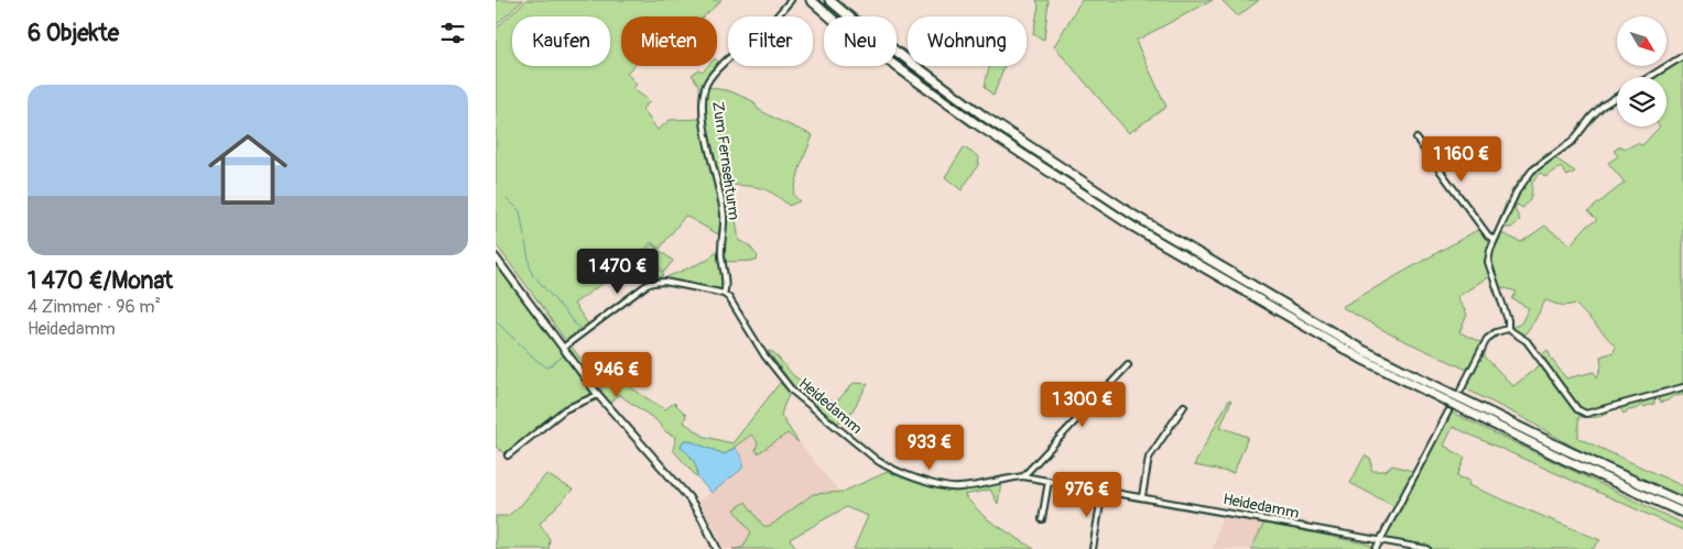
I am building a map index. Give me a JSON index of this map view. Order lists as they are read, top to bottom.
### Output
{
  "streets": {
    "street": ["Zum Fernsehturm", "Heidedamm"]
  },
  "crossings": [
    ["Zum Fernsehturm", "Heidedamm"]
  ],
  "north": "bottom right",
  "page": {
    "heading": "6 Objekte",
    "chip": [
      "Kaufen",
      "Mieten",
      "Filter",
      "Neu",
      "Wohnung"
    ],
    "list": [
      {
        "name": "1 470 €/Monat",
        "note": "4 Zimmer · 96 m² · Heidedamm"
      }
    ],
    "price": [
      "1 160 €",
      "1 470 €",
      "946 €",
      "1 300 €",
      "933 €",
      "976 €"
    ]
  }
}
